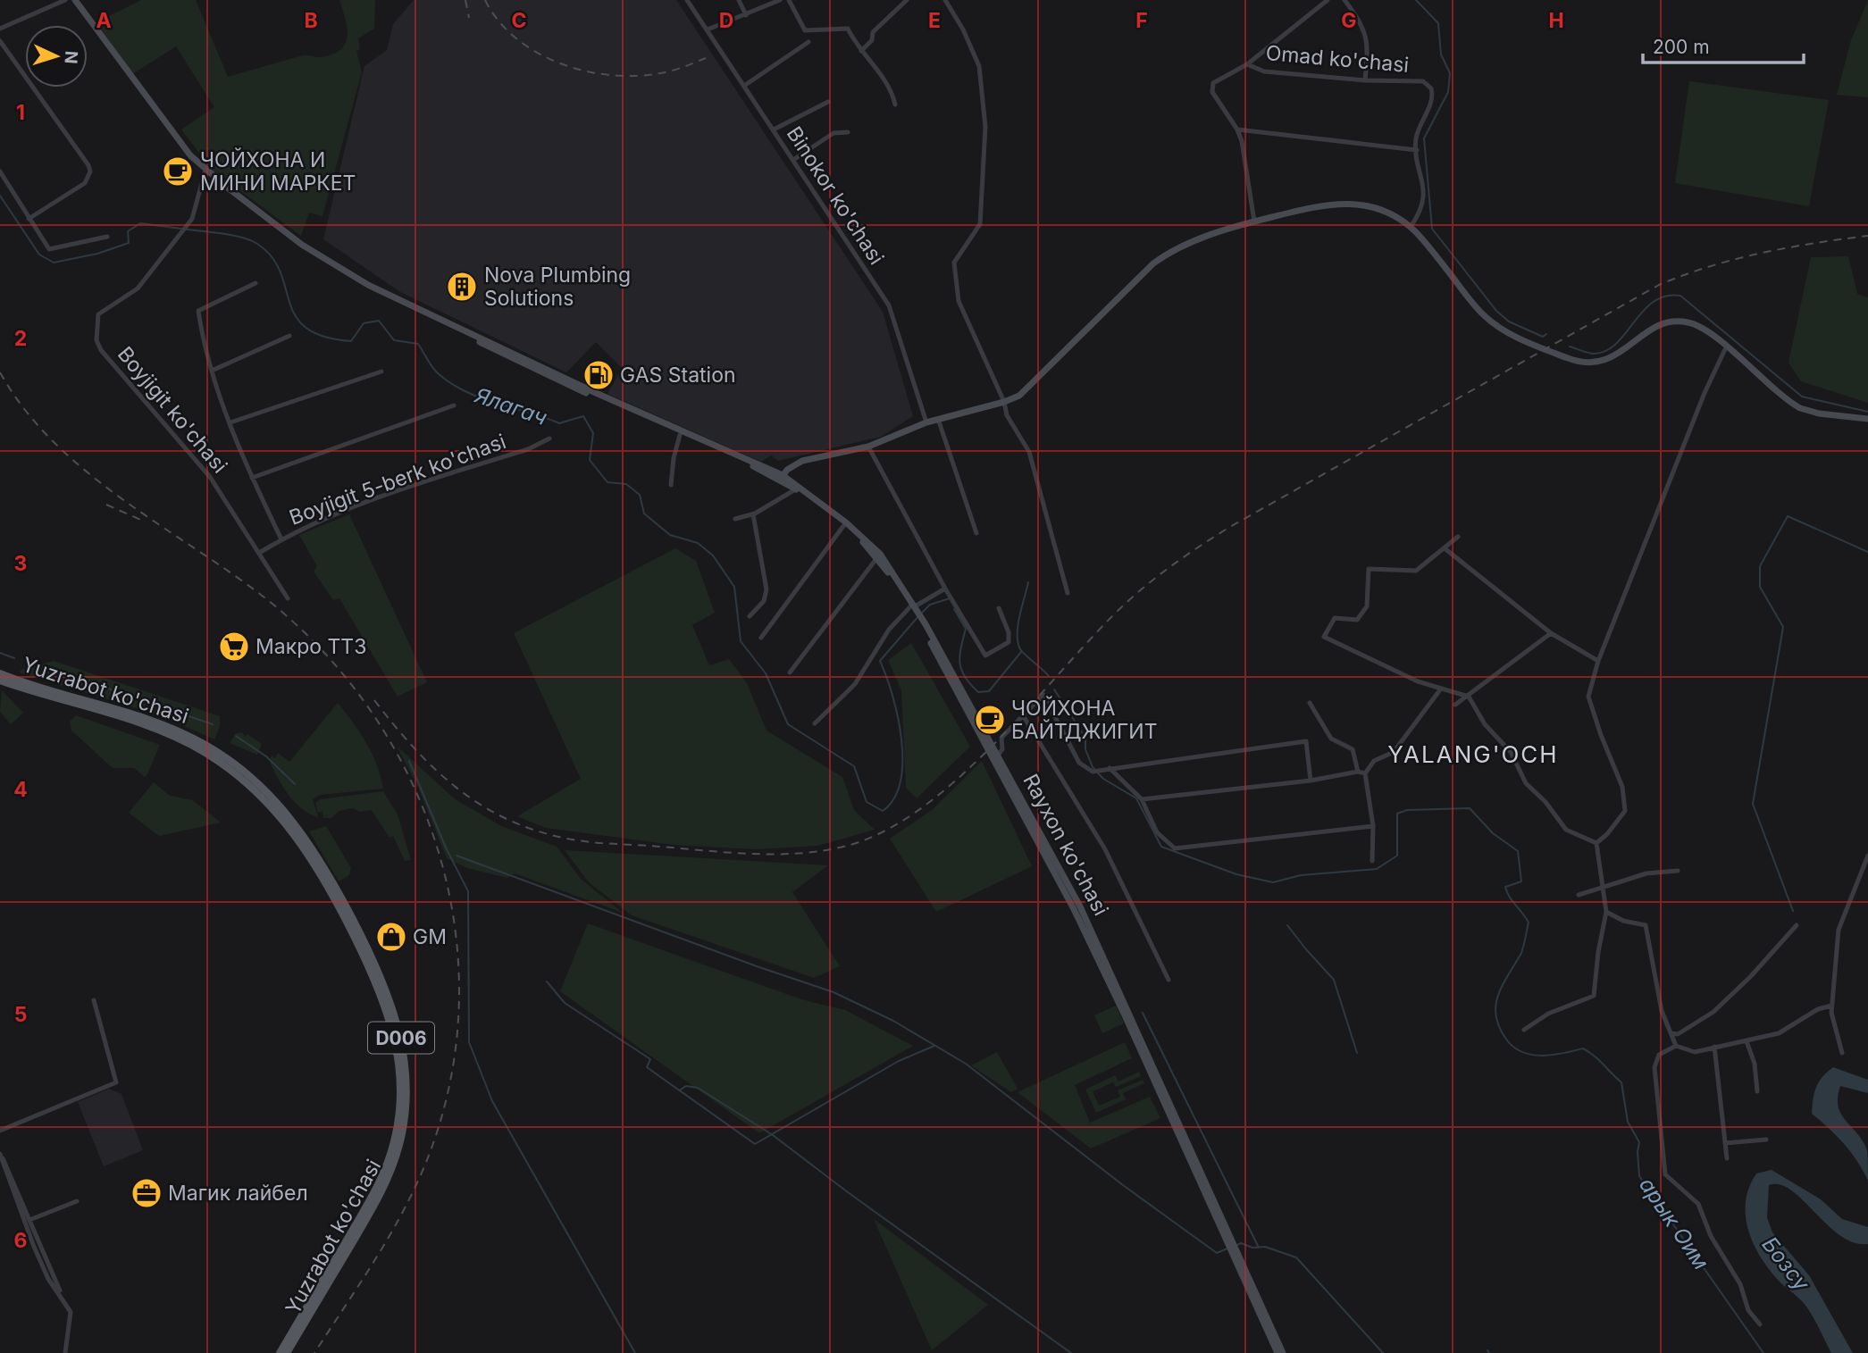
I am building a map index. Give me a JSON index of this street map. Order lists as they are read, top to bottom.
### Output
{
  "streets": {
    "main road": ["Yuzrabot ko'chasi", "Rayxon ko'chasi", "D006"],
    "street": [
      "Omad ko'chasi",
      "Binokor ko'chasi",
      "Boyjigit ko'chasi",
      "Boyjigit 5-berk ko'chasi"
    ]
  },
  "crossings": [
    ["Boyjigit ko'chasi", "Boyjigit 5-berk ko'chasi"]
  ],
  "districts": ["YALANG'OCH"],
  "water": ["Ялагач", "арык Оим", "Бозсу"],
  "places": {
    "cafe": ["ЧОЙХОНА И МИНИ МАРКЕТ", "ЧОЙХОНА БАЙТДЖИГИТ"],
    "building": ["Nova Plumbing Solutions"],
    "fuel station": ["GAS Station"],
    "supermarket": ["Макро ТТЗ"],
    "shop": ["GM"],
    "office": ["Магик лайбел"]
  },
  "scale_bar": "200 m",
  "north": "right",
  "grid": {
    "columns": [
      "A",
      "B",
      "C",
      "D",
      "E",
      "F",
      "G",
      "H"
    ],
    "rows": [
      "1",
      "2",
      "3",
      "4",
      "5",
      "6"
    ]
  }
}
